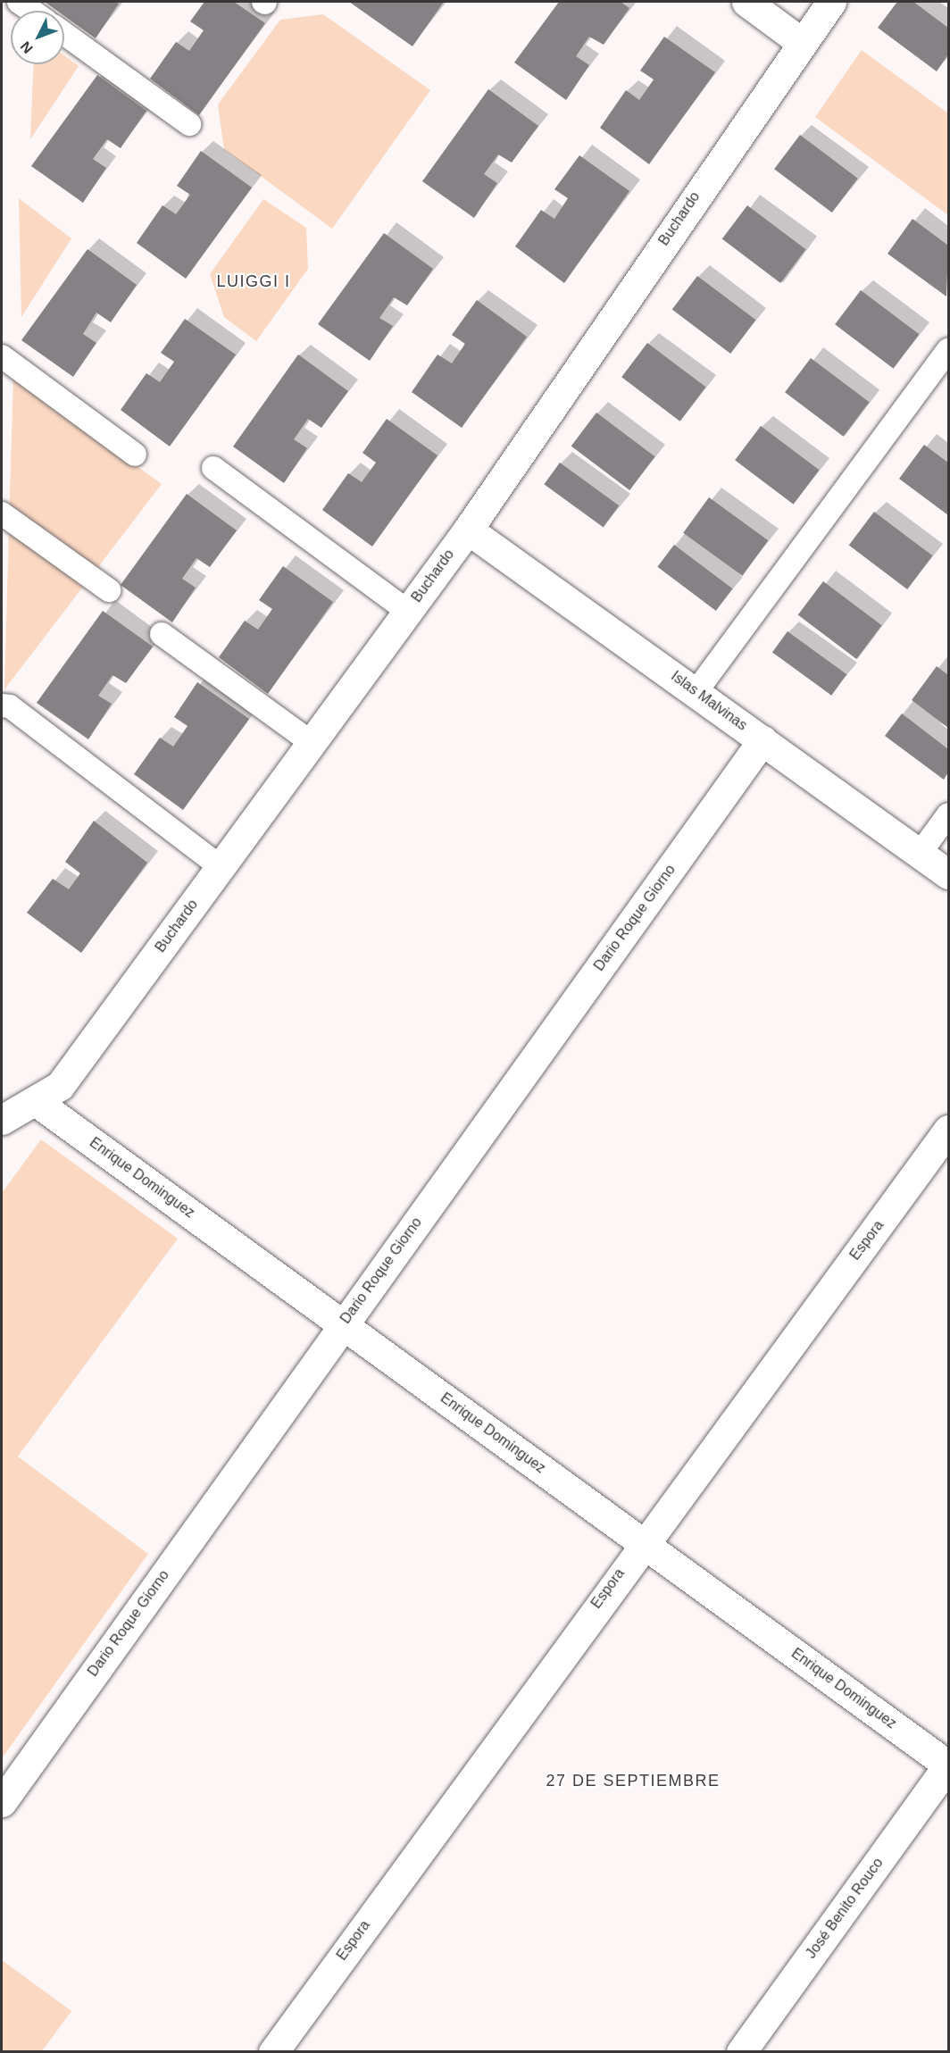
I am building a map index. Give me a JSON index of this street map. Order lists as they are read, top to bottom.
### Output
{
  "streets": {
    "street": [
      "Buchardo",
      "Islas Malvinas",
      "Dario Roque Giorno",
      "Enrique Dominguez",
      "Espora",
      "José Benito Rouco"
    ]
  },
  "crossings": [
    ["Buchardo", "Islas Malvinas"],
    ["Buchardo", "Enrique Dominguez"],
    ["Islas Malvinas", "Dario Roque Giorno"],
    ["Dario Roque Giorno", "Enrique Dominguez"],
    ["Enrique Dominguez", "Espora"],
    ["Enrique Dominguez", "José Benito Rouco"]
  ],
  "districts": ["LUIGGI I", "27 DE SEPTIEMBRE"],
  "north": "bottom left"
}
